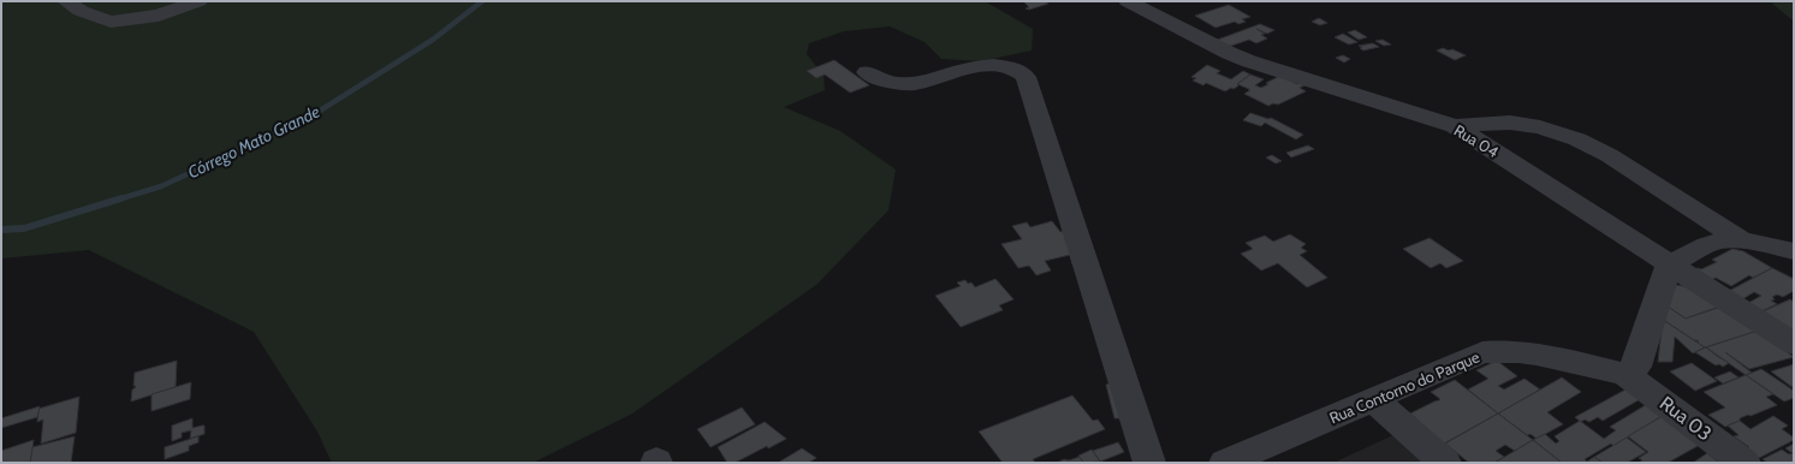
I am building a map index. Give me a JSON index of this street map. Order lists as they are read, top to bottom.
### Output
{
  "streets": {
    "street": ["Rua 04", "Rua Contorno do Parque", "Rua 03"]
  },
  "crossings": [
    ["Rua Contorno do Parque", "Rua 03"]
  ],
  "water": ["Córrego Mato Grande"]
}
